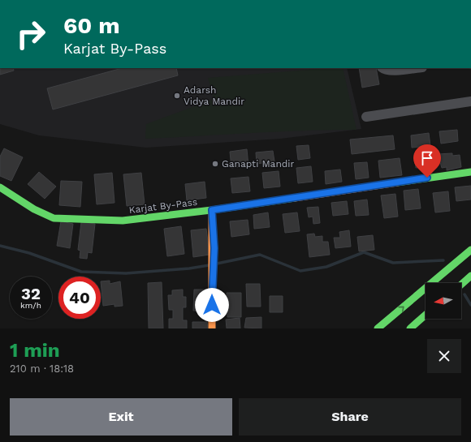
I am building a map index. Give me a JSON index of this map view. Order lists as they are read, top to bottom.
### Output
{
  "streets": {
    "main road": ["Karjat By-Pass"]
  },
  "places": ["Adarsh Vidya Mandir", "Ganapti Mandir"],
  "north": "left",
  "page": {
    "turn": ["60 m", "Karjat By-Pass"],
    "speed": "32 km/h",
    "limit": "40",
    "heading": ["1 min", "210 m · 18:18"],
    "buttons": ["Exit", "Share"]
  }
}
